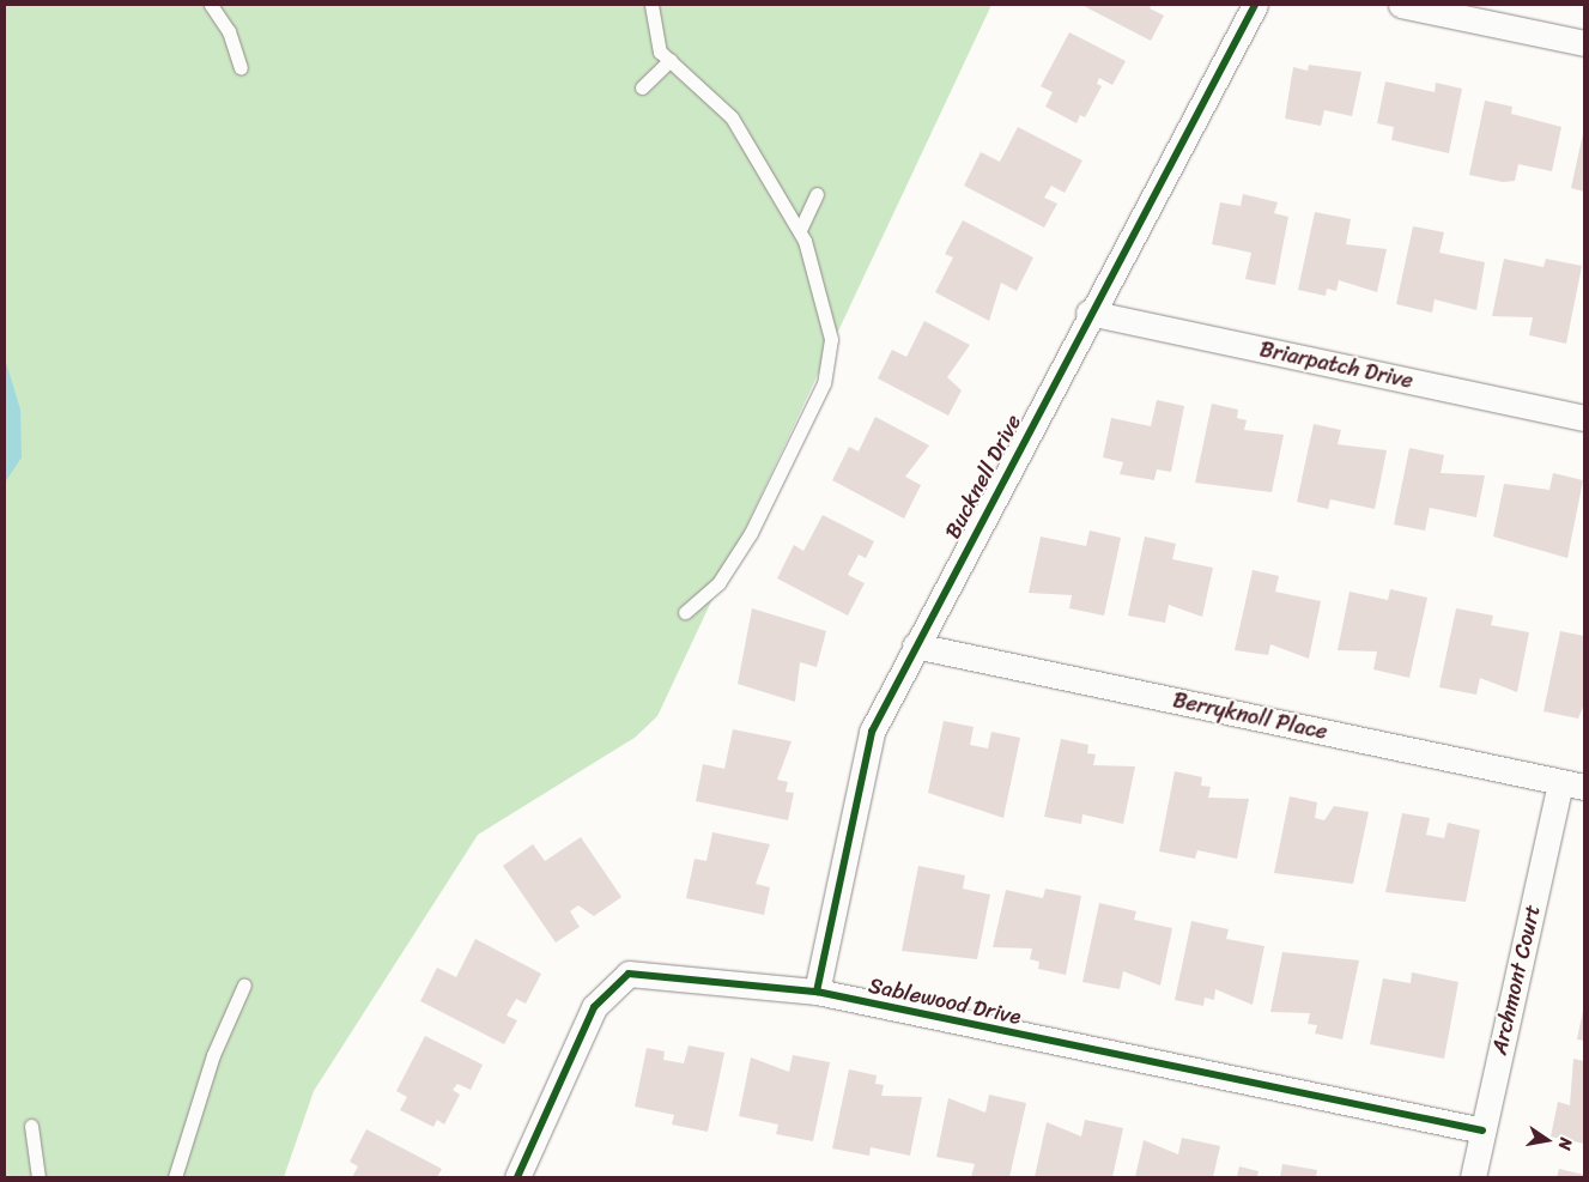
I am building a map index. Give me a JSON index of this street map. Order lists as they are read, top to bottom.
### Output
{
  "streets": {
    "street": [
      "Briarpatch Drive",
      "Bucknell Drive",
      "Berryknoll Place",
      "Archmont Court",
      "Sablewood Drive"
    ]
  },
  "crossings": [
    ["Briarpatch Drive", "Bucknell Drive"],
    ["Bucknell Drive", "Berryknoll Place"],
    ["Bucknell Drive", "Sablewood Drive"],
    ["Berryknoll Place", "Archmont Court"],
    ["Archmont Court", "Sablewood Drive"]
  ],
  "north": "right"
}
